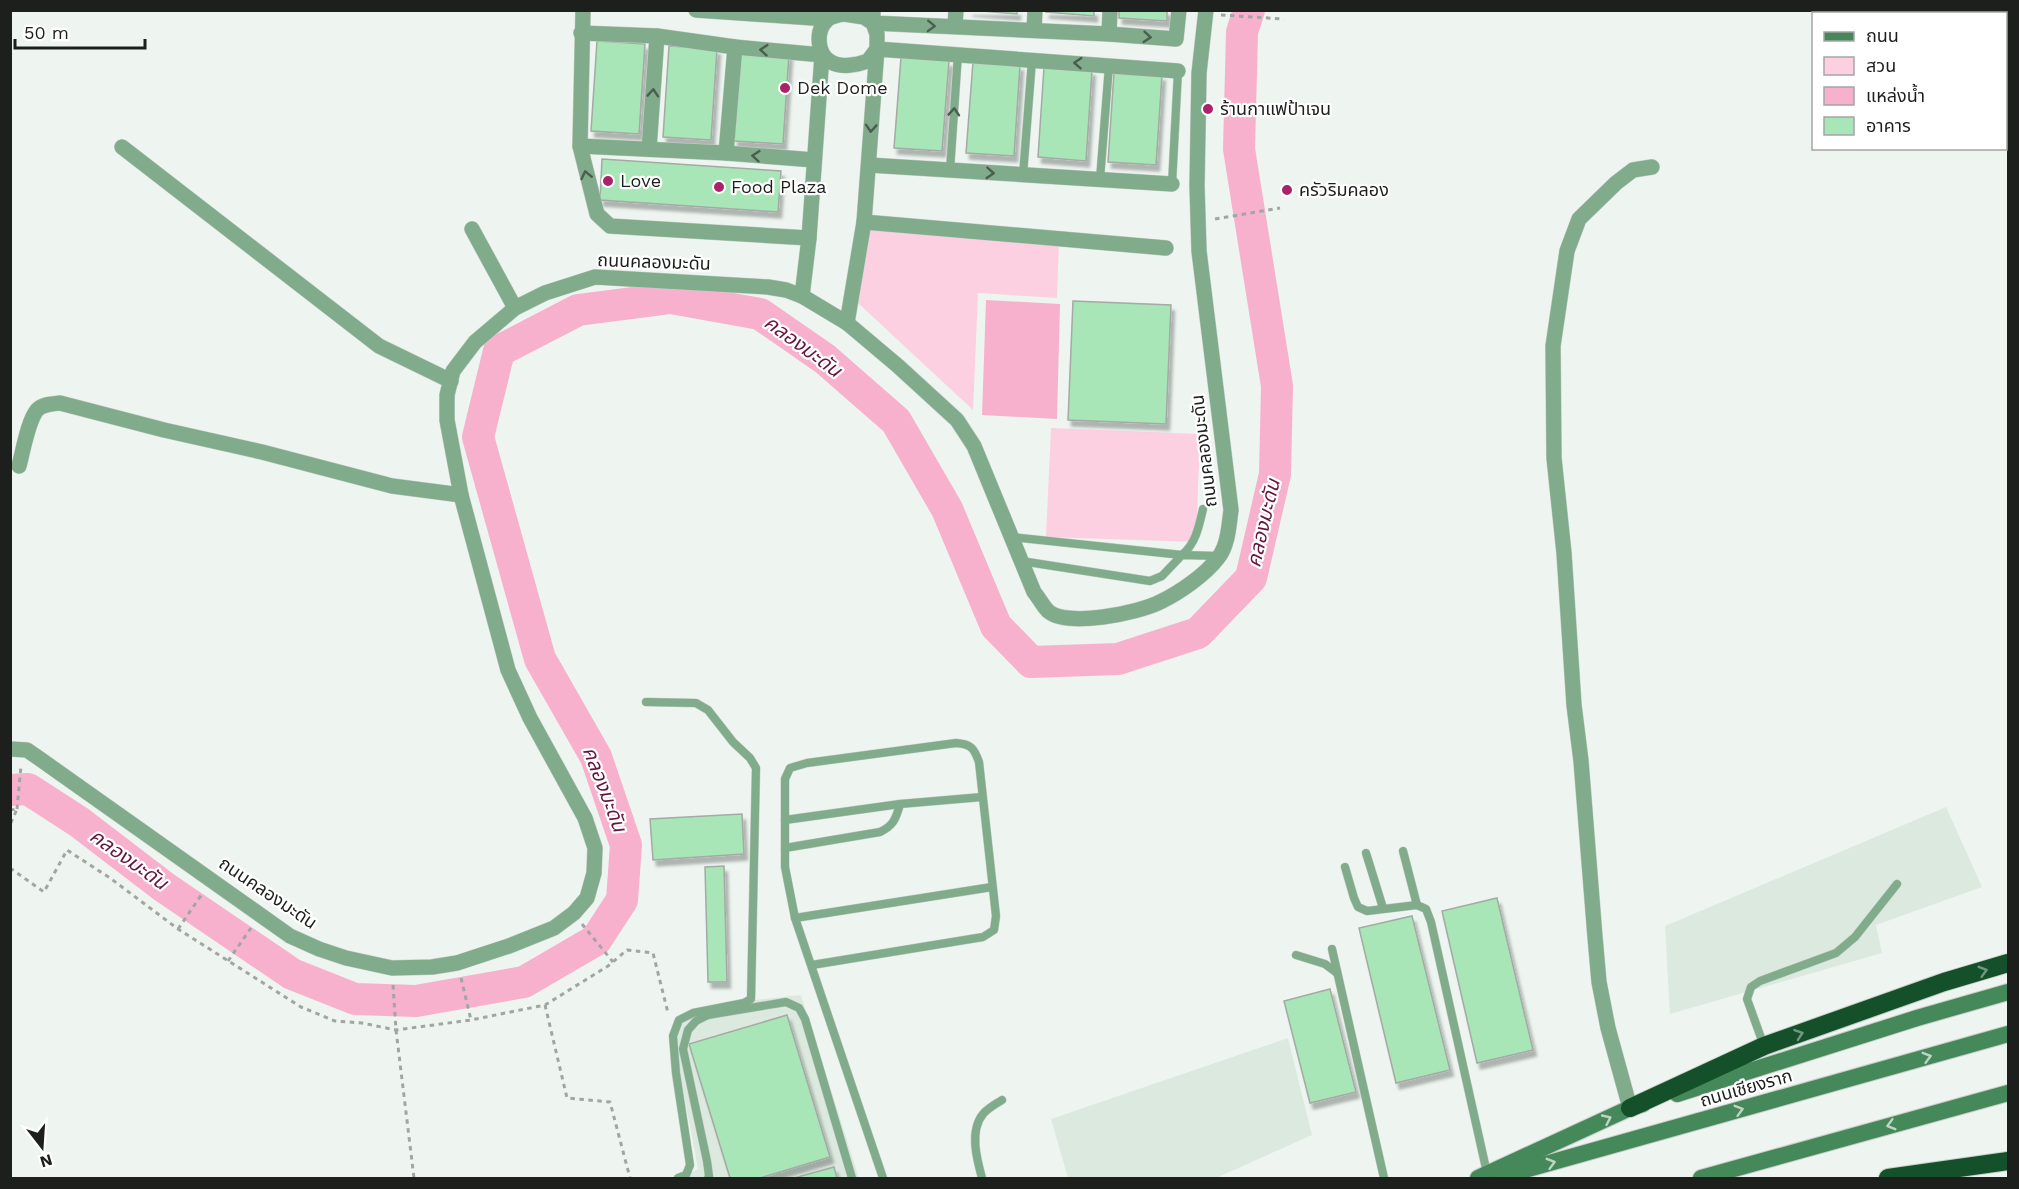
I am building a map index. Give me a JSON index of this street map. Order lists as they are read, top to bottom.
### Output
{
  "streets": {
    "main road": ["ถนนเชียงราก"],
    "street": ["ถนนคลองมะดัน"]
  },
  "water": ["คลองมะดัน"],
  "places": [
    "Dek Dome",
    "ร้านกาแฟป้าเจน",
    "Love",
    "Food Plaza",
    "ครัวริมคลอง"
  ],
  "legend": [
    "ถนน",
    "สวน",
    "แหล่งน้ำ",
    "อาคาร"
  ],
  "scale_bar": "50 m",
  "north": "bottom"
}
